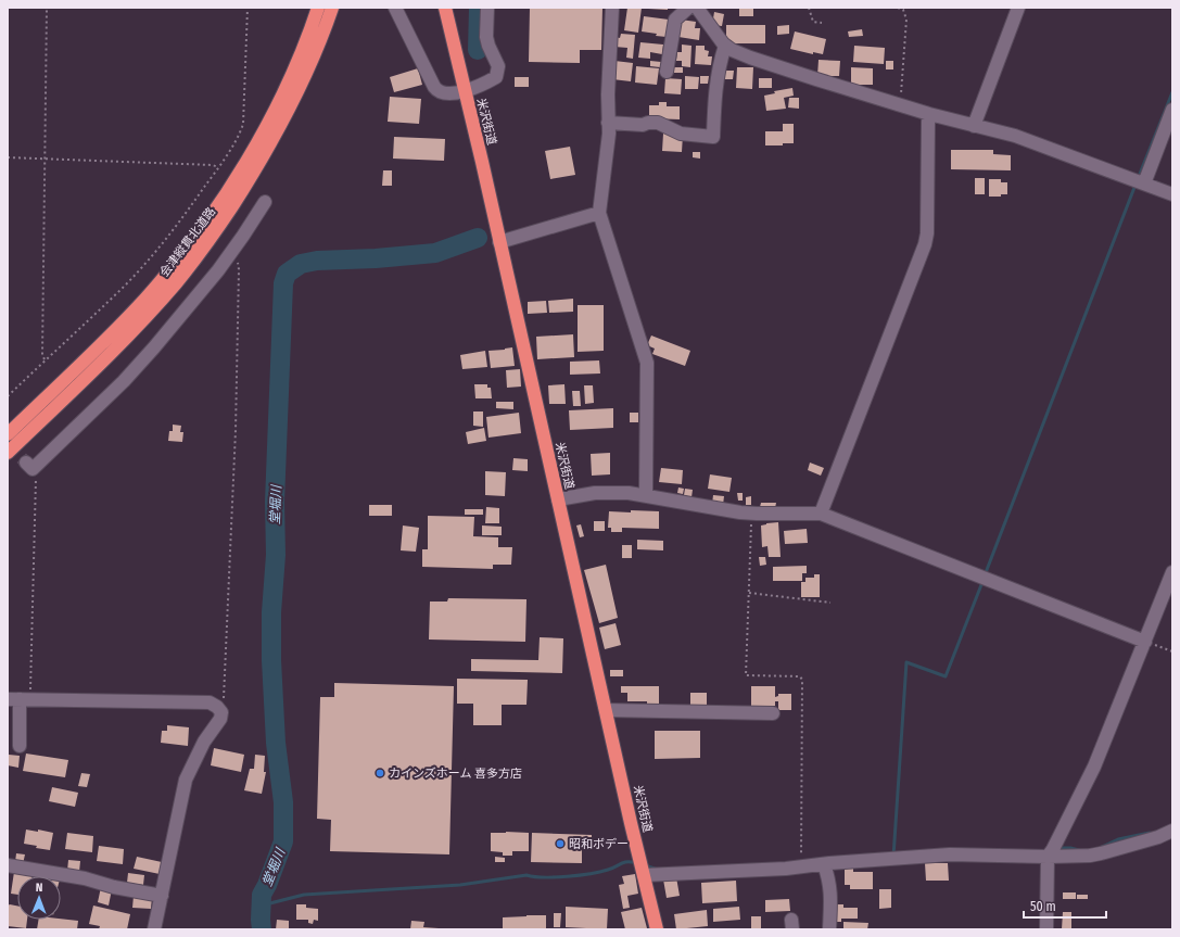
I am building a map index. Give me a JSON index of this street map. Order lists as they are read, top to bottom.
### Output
{
  "streets": {
    "highway": ["米沢街道", "会津縦貫北道路"]
  },
  "water": ["堂堀川"],
  "places": ["カインズホーム 喜多方店", "昭和ボデー"],
  "scale_bar": "50 m",
  "north": "top"
}
